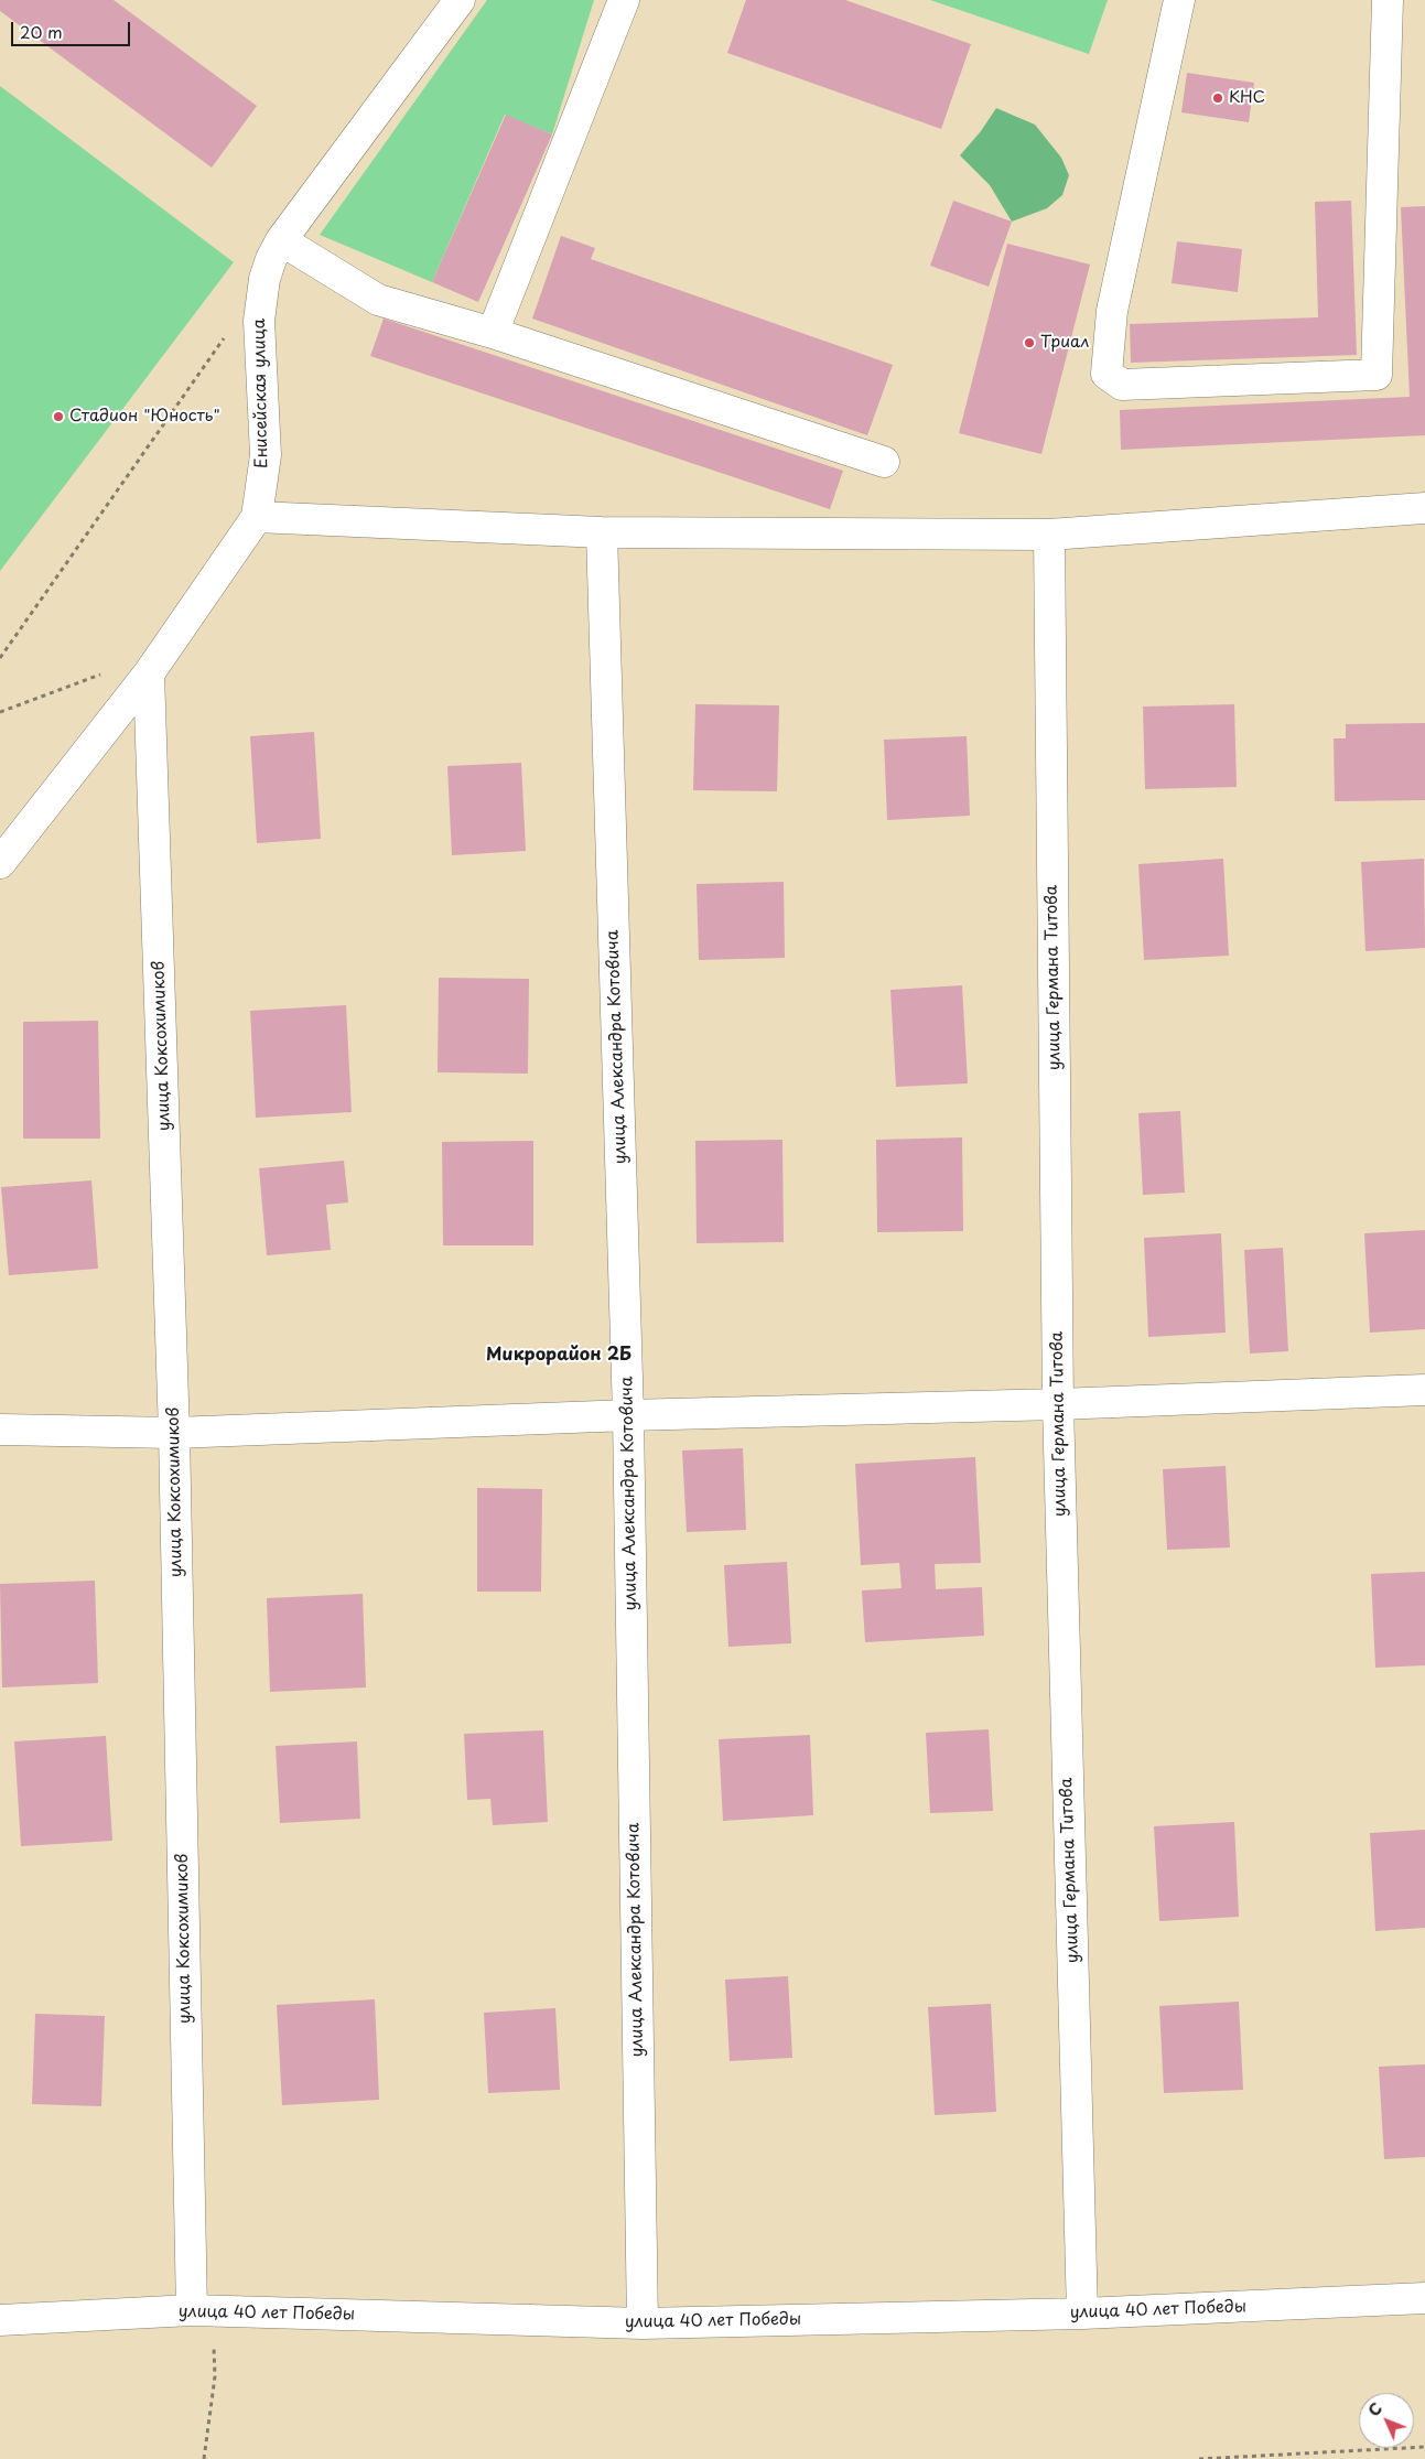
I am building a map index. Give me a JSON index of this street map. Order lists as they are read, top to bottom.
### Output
{
  "streets": {
    "street": [
      "Енисейская улица",
      "улица Германа Титова",
      "улица Коксохимиков",
      "улица Александра Котовича",
      "улица 40 лет Победы"
    ]
  },
  "crossings": [
    ["Енисейская улица", "улица Коксохимиков"],
    ["улица Германа Титова", "улица 40 лет Победы"],
    ["улица Коксохимиков", "улица 40 лет Победы"],
    ["улица Александра Котовича", "улица 40 лет Победы"]
  ],
  "districts": ["Микрорайон 2Б"],
  "places": ["КНС", "Триал", "Стадион \"Юность\""],
  "scale_bar": "20 m",
  "north": "top left"
}
